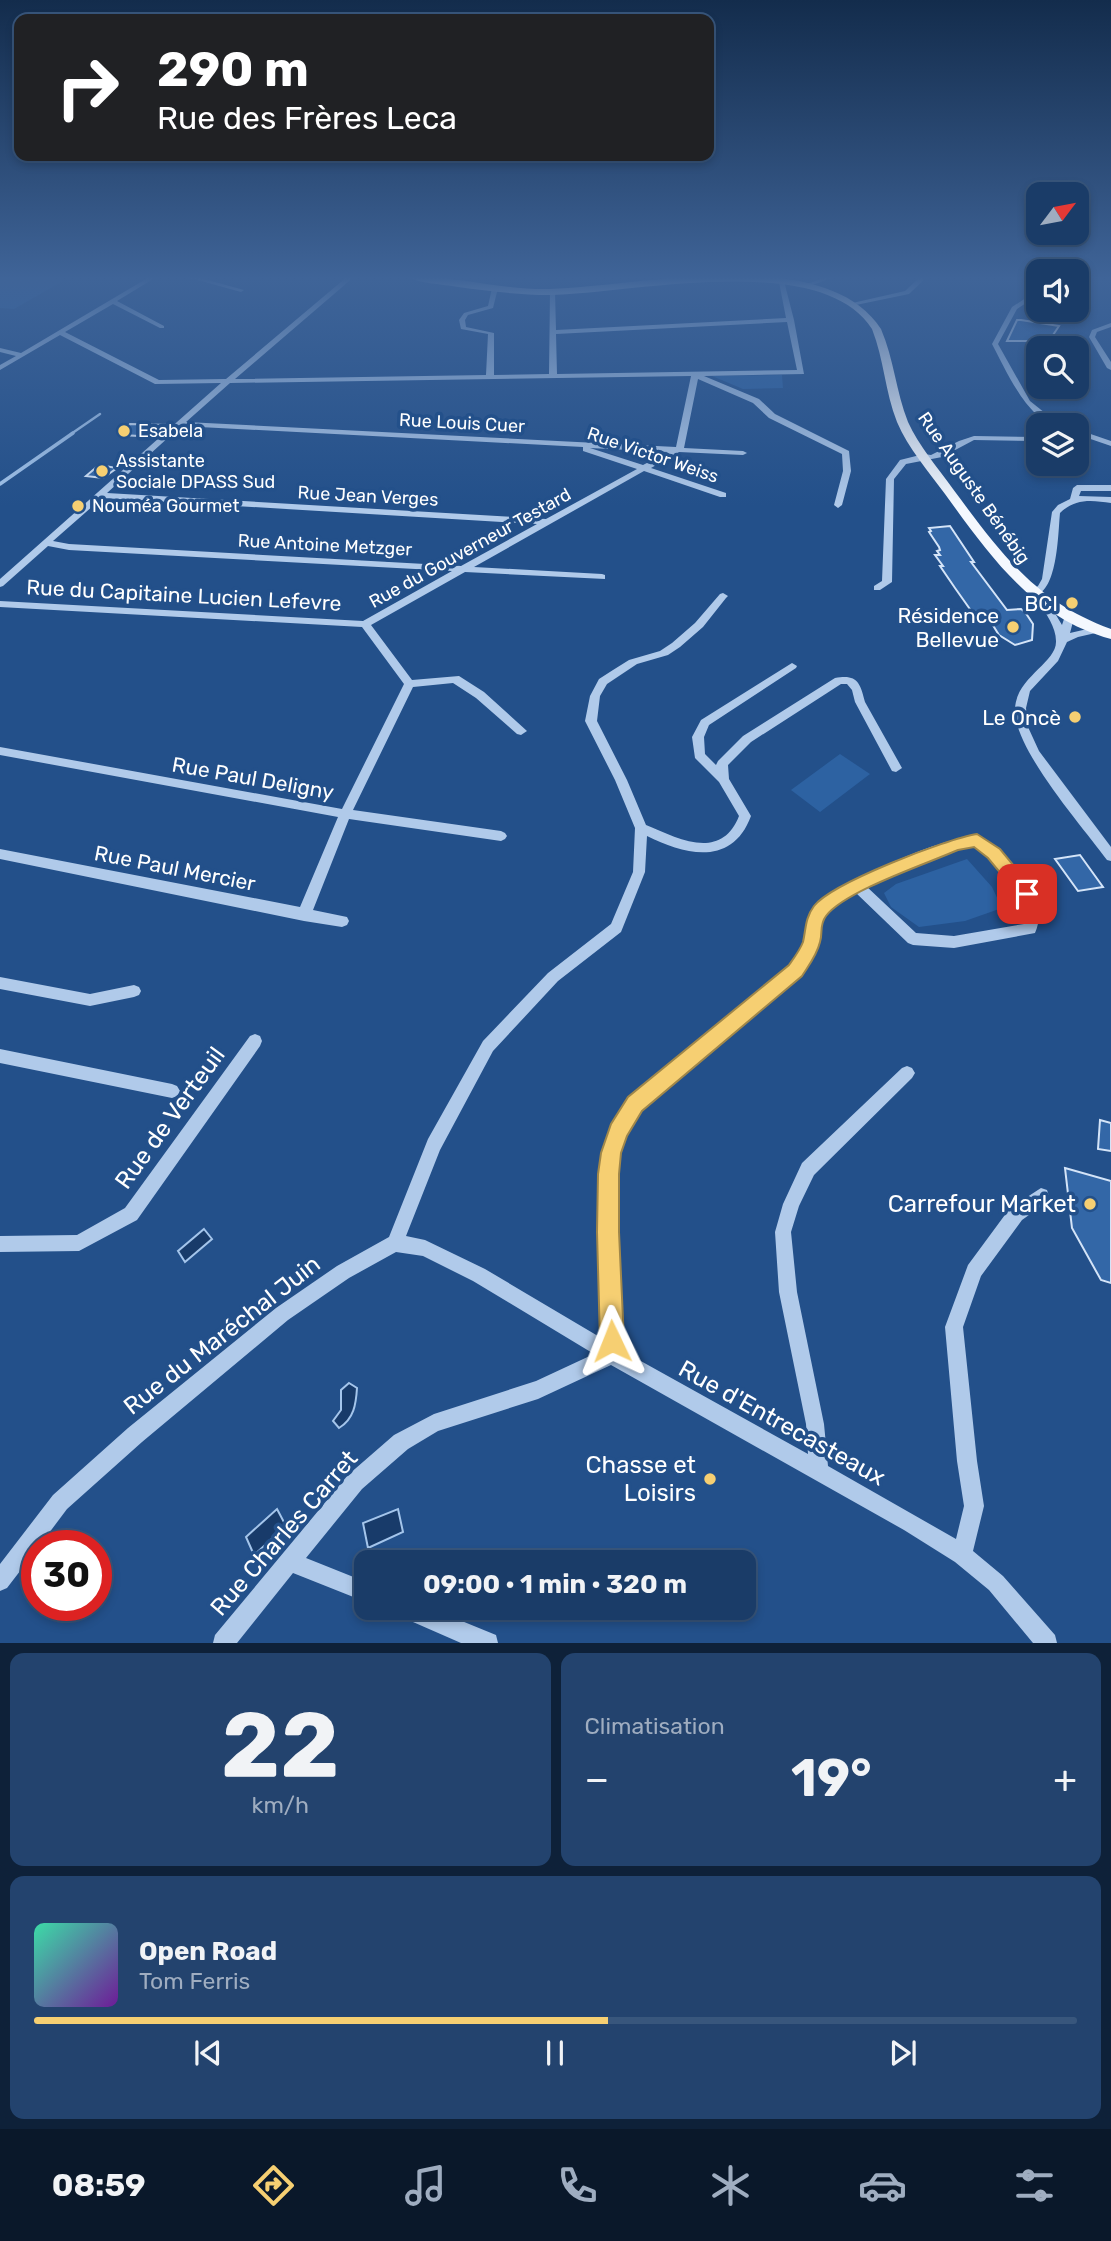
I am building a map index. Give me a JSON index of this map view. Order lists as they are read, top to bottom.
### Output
{
  "streets": {
    "main road": ["Rue Auguste Bénébig"],
    "street": [
      "Rue Louis Cuer",
      "Rue Victor Weiss",
      "Rue Jean Verges",
      "Rue Antoine Metzger",
      "Rue du Gouverneur Testard",
      "Rue du Capitaine Lucien Lefevre",
      "Rue Paul Deligny",
      "Rue Paul Mercier",
      "Rue de Verteuil",
      "Rue du Maréchal Juin",
      "Rue d'Entrecasteaux",
      "Rue Charles Carret"
    ]
  },
  "crossings": [
    ["Rue Louis Cuer", "Rue Victor Weiss"],
    ["Rue Louis Cuer", "Rue du Gouverneur Testard"],
    ["Rue Victor Weiss", "Rue du Gouverneur Testard"],
    ["Rue Jean Verges", "Rue du Gouverneur Testard"],
    ["Rue Antoine Metzger", "Rue du Gouverneur Testard"],
    ["Rue du Gouverneur Testard", "Rue du Capitaine Lucien Lefevre"],
    ["Rue du Maréchal Juin", "Rue d'Entrecasteaux"],
    ["Rue d'Entrecasteaux", "Rue Charles Carret"]
  ],
  "places": [
    "Esabela",
    "Assistante Sociale DPASS Sud",
    "Nouméa Gourmet",
    "BCI",
    "Résidence Bellevue",
    "Le Oncè",
    "Carrefour Market",
    "Chasse et Loisirs"
  ],
  "north": "top right",
  "page": {
    "turn": ["290 m", "Rue des Frères Leca"],
    "limit": "30",
    "trip": "09:00 · 1 min · 320 m",
    "tile": [
      ["22", "km/h"],
      "Climatisation"
    ],
    "heat": ["−", "19°", "+"],
    "song": ["Open Road", "Tom Ferris"],
    "tabs": "08:59"
  }
}
